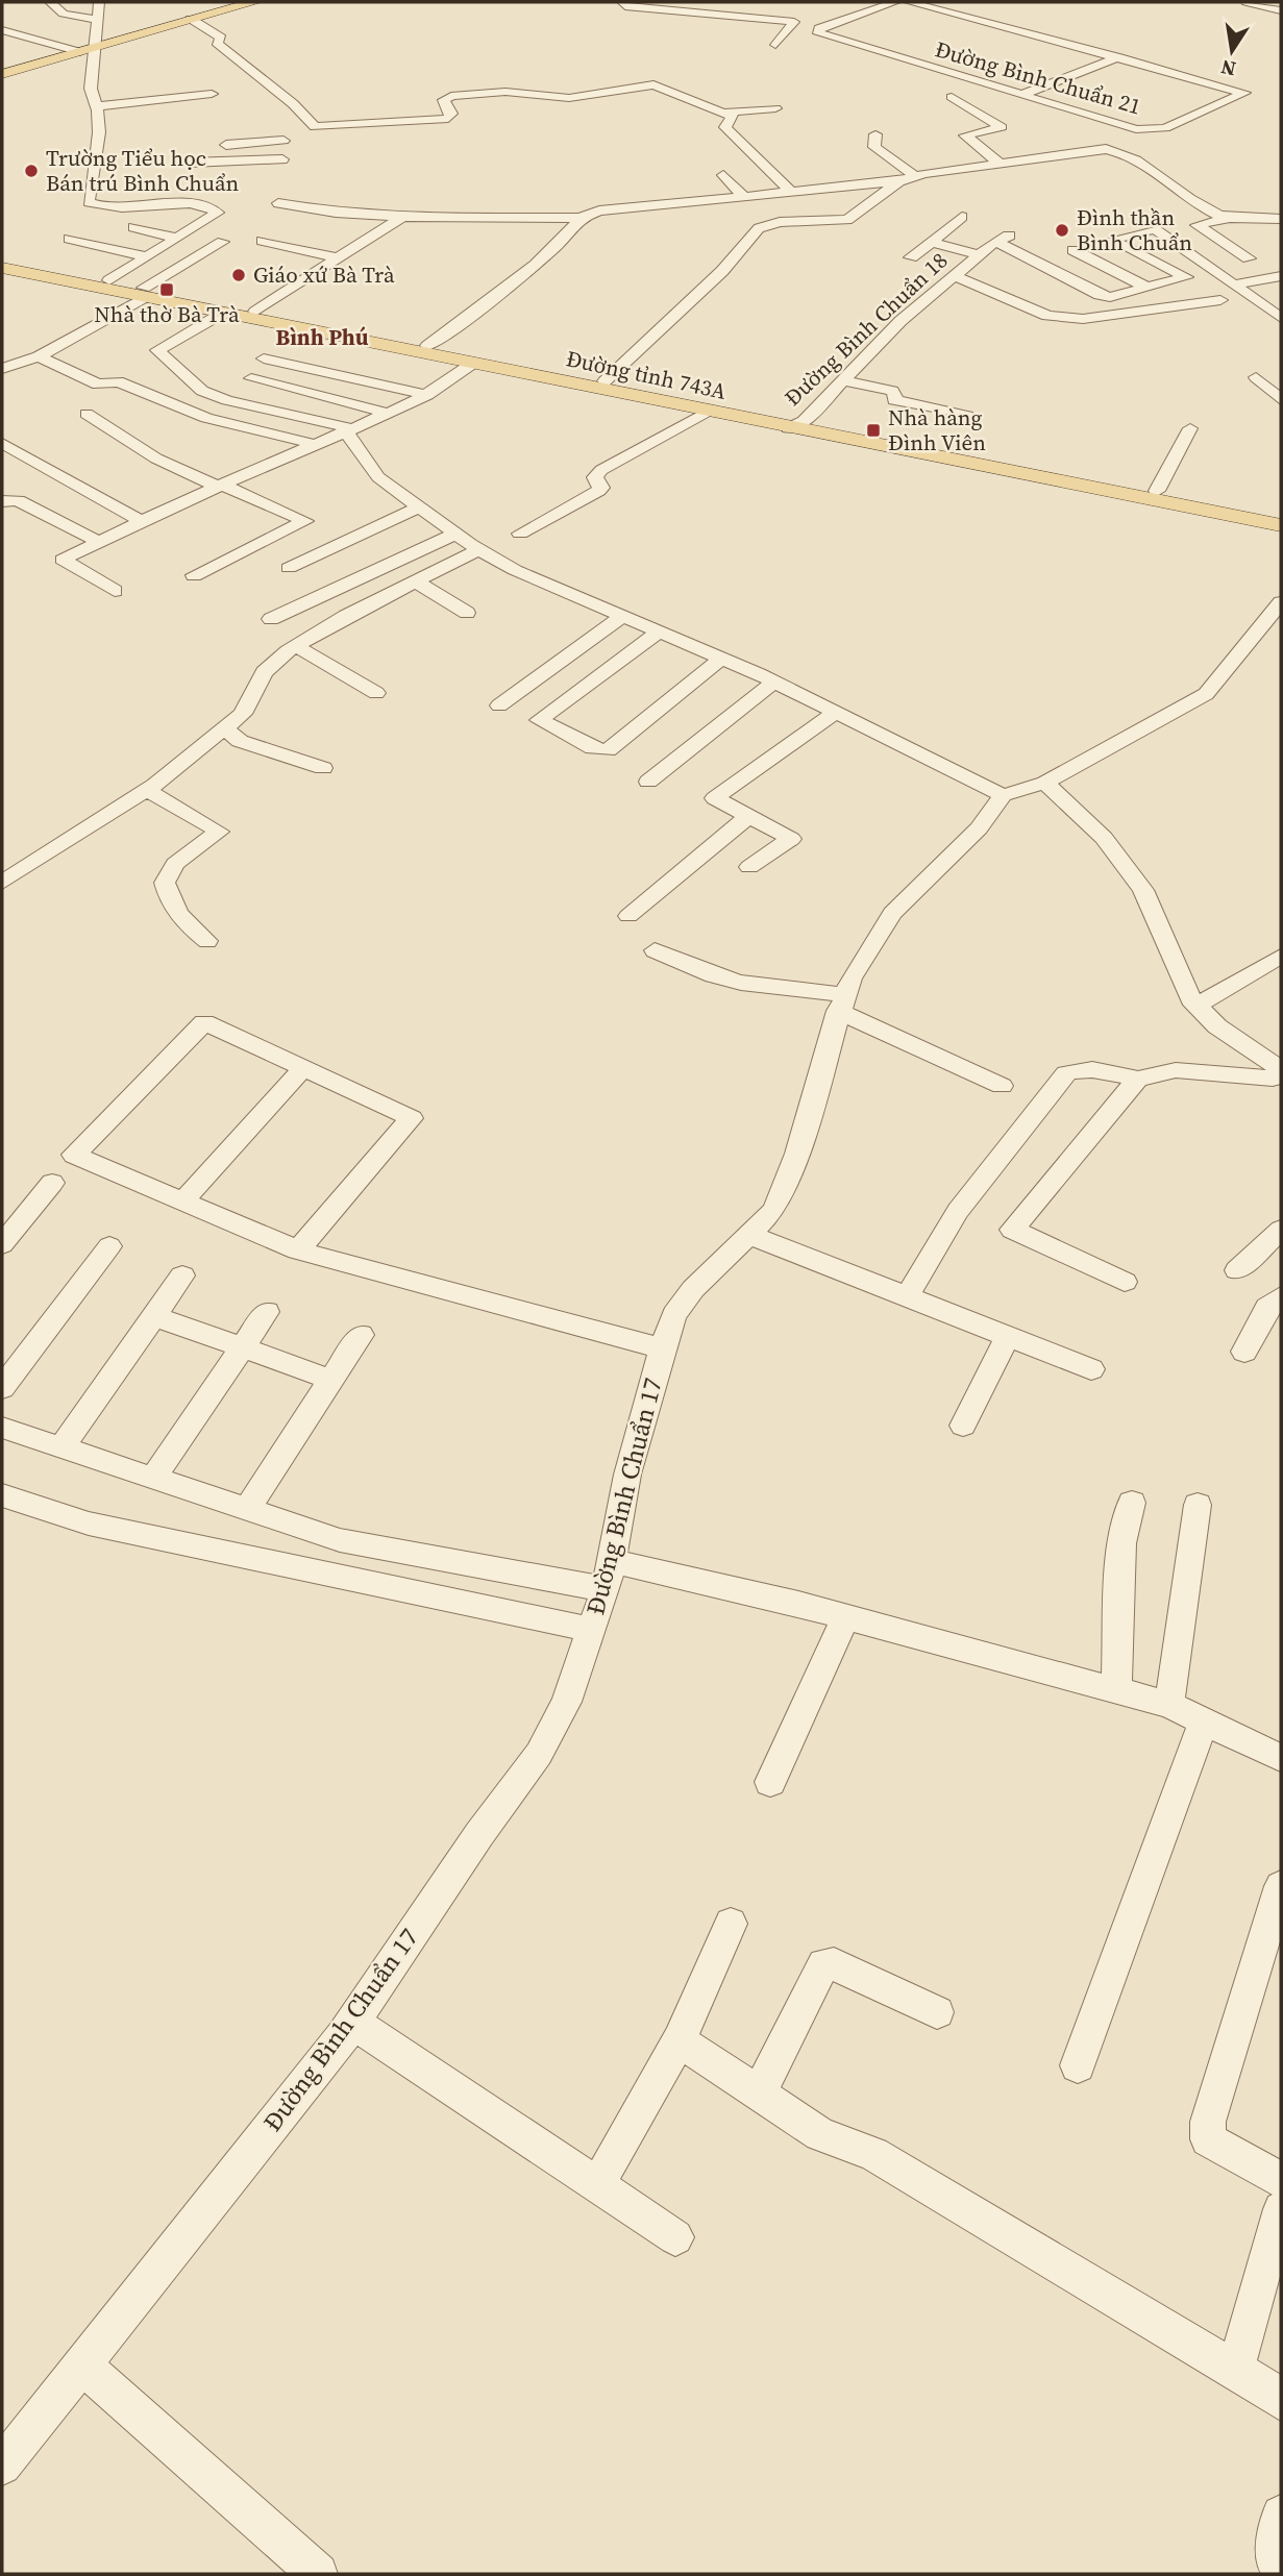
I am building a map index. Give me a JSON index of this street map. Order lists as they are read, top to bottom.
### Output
{
  "streets": {
    "main road": ["Đường tỉnh 743A"],
    "street": ["Đường Bình Chuẩn 21", "Đường Bình Chuẩn 18", "Đường Bình Chuẩn 17"]
  },
  "crossings": [
    ["Đường Bình Chuẩn 18", "Đường tỉnh 743A"]
  ],
  "districts": ["Bình Phú"],
  "places": {
    "other": ["Trường Tiểu học Bán trú Bình Chuẩn", "Đình thần Bình Chuẩn", "Giáo xứ Bà Trà"],
    "transit": ["Nhà thờ Bà Trà", "Nhà hàng Đình Viên"]
  },
  "north": "bottom"
}
